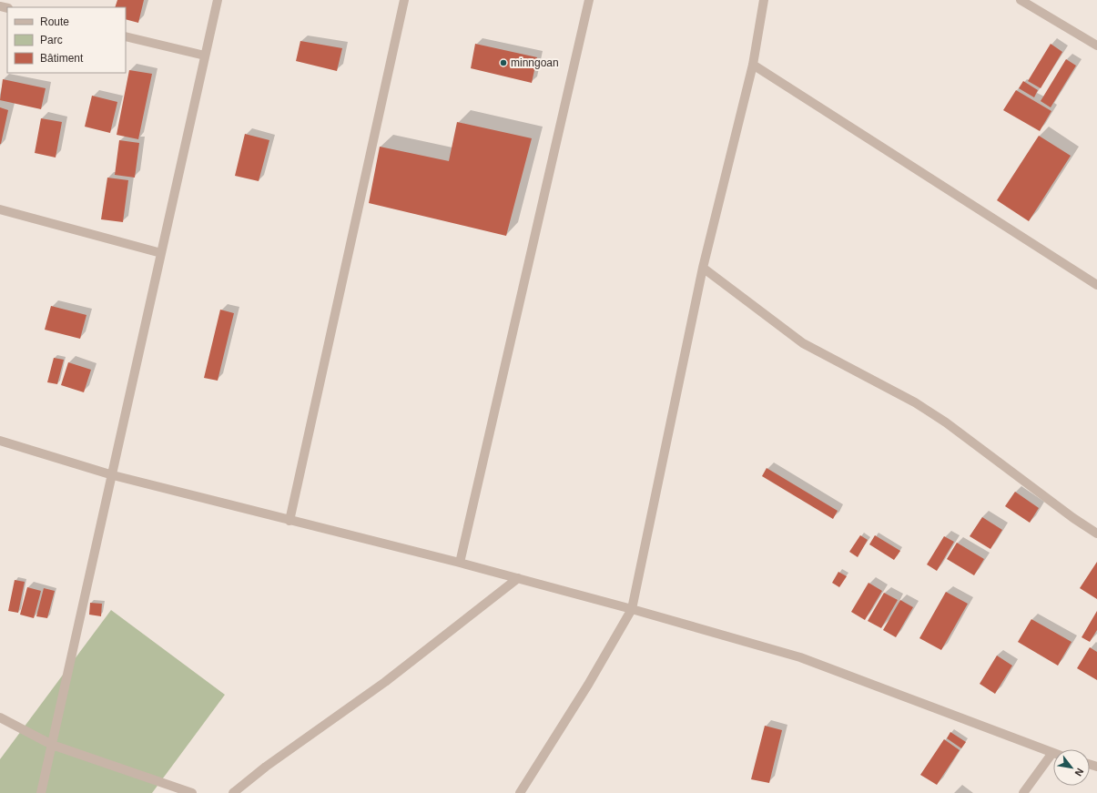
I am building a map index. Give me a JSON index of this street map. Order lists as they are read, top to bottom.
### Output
{
  "places": ["minngoan"],
  "legend": ["Route", "Parc", "Bâtiment"],
  "north": "bottom right"
}
